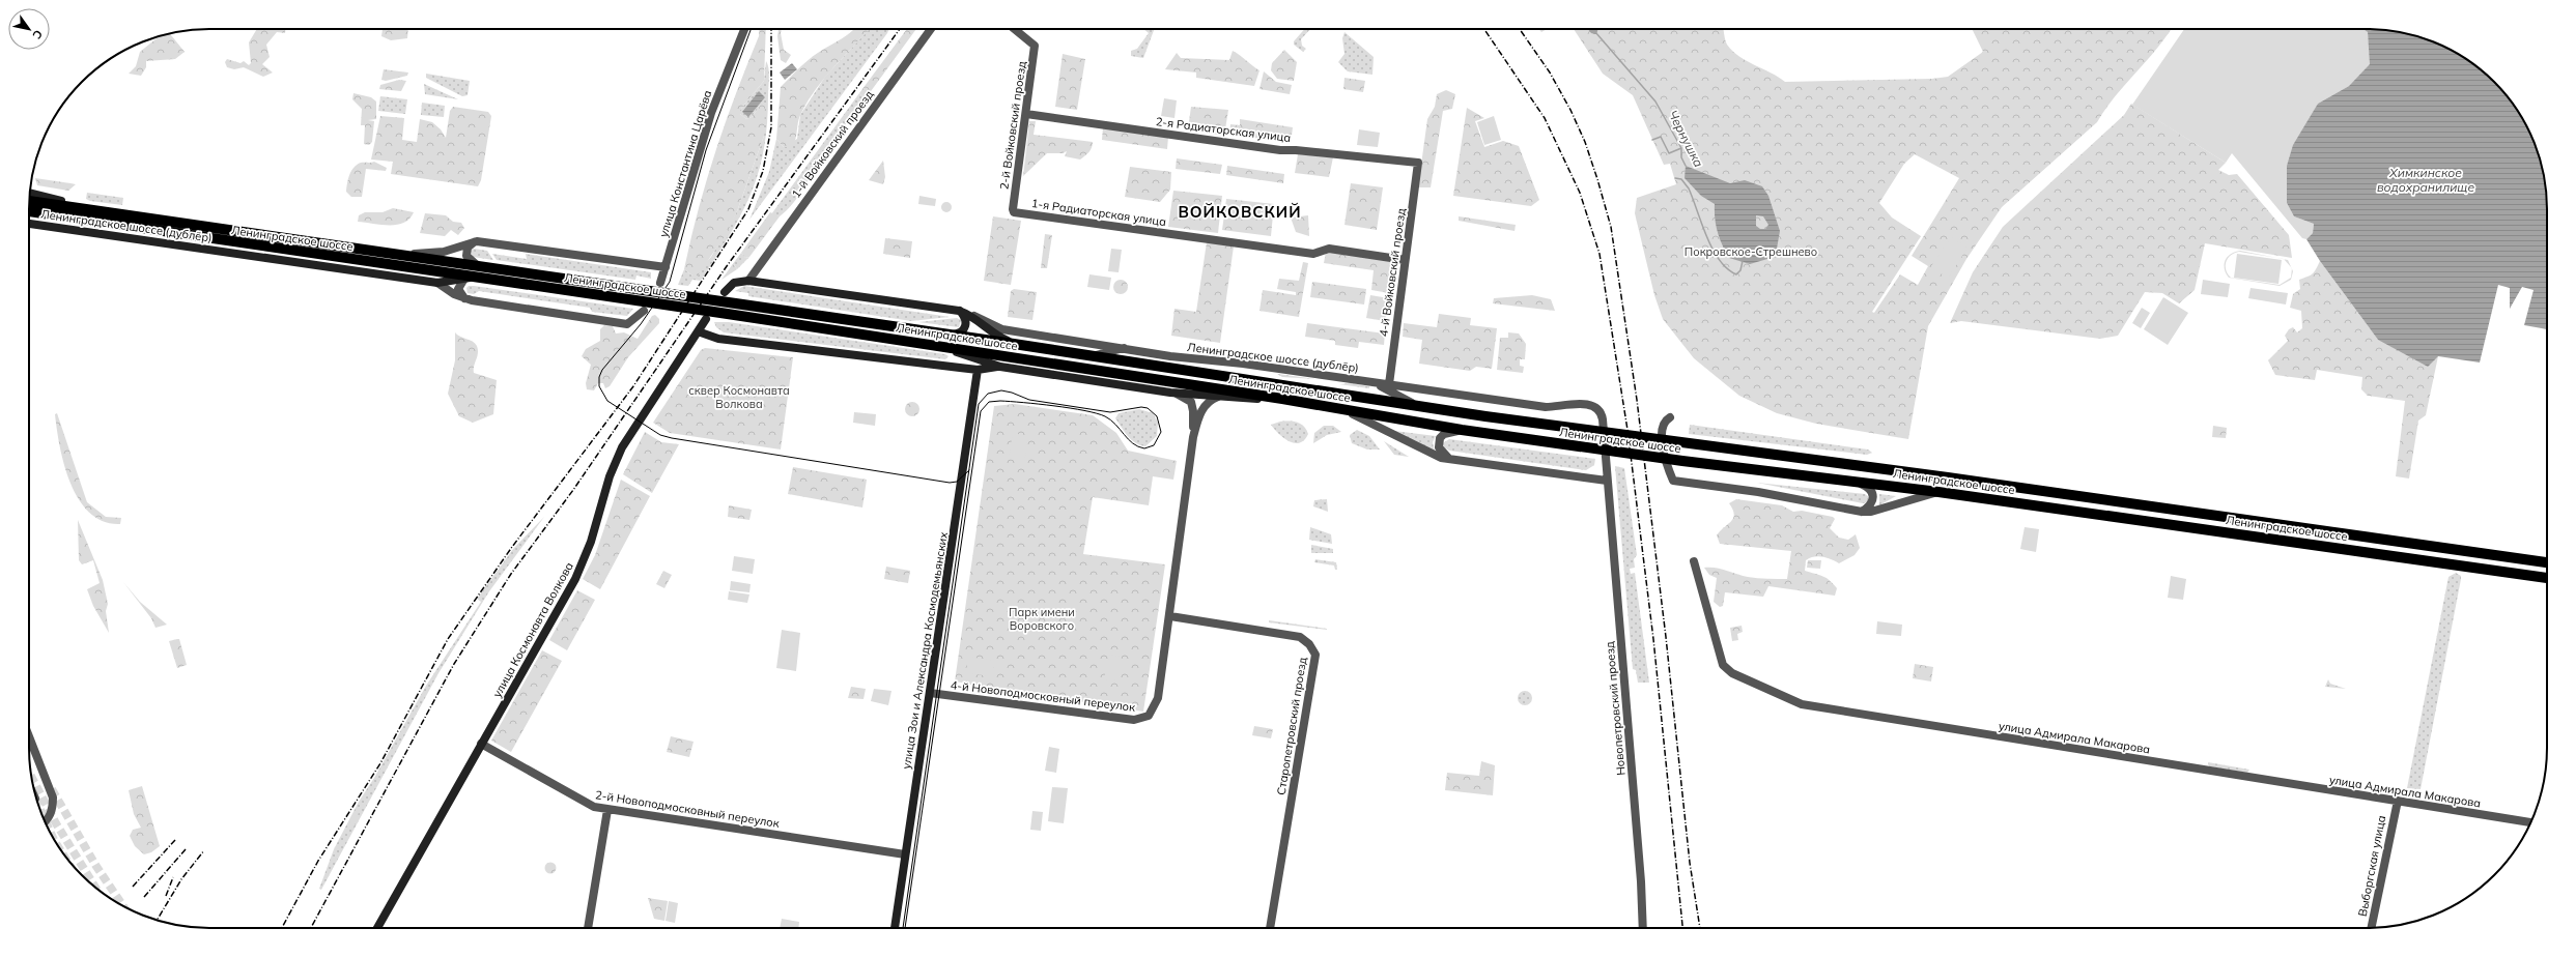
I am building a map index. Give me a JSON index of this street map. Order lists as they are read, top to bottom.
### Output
{
  "streets": {
    "main road": [
      "Ленинградское шоссе (дублёр)",
      "Ленинградское шоссе",
      "улица Космонавта Волкова",
      "улица Зои и Александра Космодемьянских"
    ],
    "street": [
      "2-й Войковский проезд",
      "2-я Радиаторская улица",
      "1-й Войковский проезд",
      "улица Константина Царёва",
      "1-я Радиаторская улица",
      "4-й Войковский проезд",
      "4-й Новоподмосковный переулок",
      "Новопетровский проезд",
      "Старопетровский проезд",
      "улица Адмирала Макарова",
      "2-й Новоподмосковный переулок",
      "Выборгская улица"
    ]
  },
  "crossings": [
    ["2-й Войковский проезд", "2-я Радиаторская улица"],
    ["2-й Войковский проезд", "1-я Радиаторская улица"],
    ["2-я Радиаторская улица", "4-й Войковский проезд"],
    ["1-й Войковский проезд", "Ленинградское шоссе"],
    ["1-я Радиаторская улица", "4-й Войковский проезд"],
    ["Ленинградское шоссе (дублёр)", "Ленинградское шоссе"],
    ["Ленинградское шоссе (дублёр)", "4-й Войковский проезд"],
    ["Ленинградское шоссе (дублёр)", "Новопетровский проезд"],
    ["улица Космонавта Волкова", "2-й Новоподмосковный переулок"],
    ["улица Зои и Александра Космодемьянских", "4-й Новоподмосковный переулок"],
    ["улица Зои и Александра Космодемьянских", "2-й Новоподмосковный переулок"],
    ["4-й Новоподмосковный переулок", "Старопетровский проезд"],
    ["улица Адмирала Макарова", "Выборгская улица"]
  ],
  "districts": ["ВОЙКОВСКИЙ"],
  "water": ["Чернушка", "Химкинское водохранилище"],
  "parks": ["Покровское-Стрешнево", "сквер Космонавта Волкова", "Парк имени Воровского"],
  "north": "bottom right"
}
